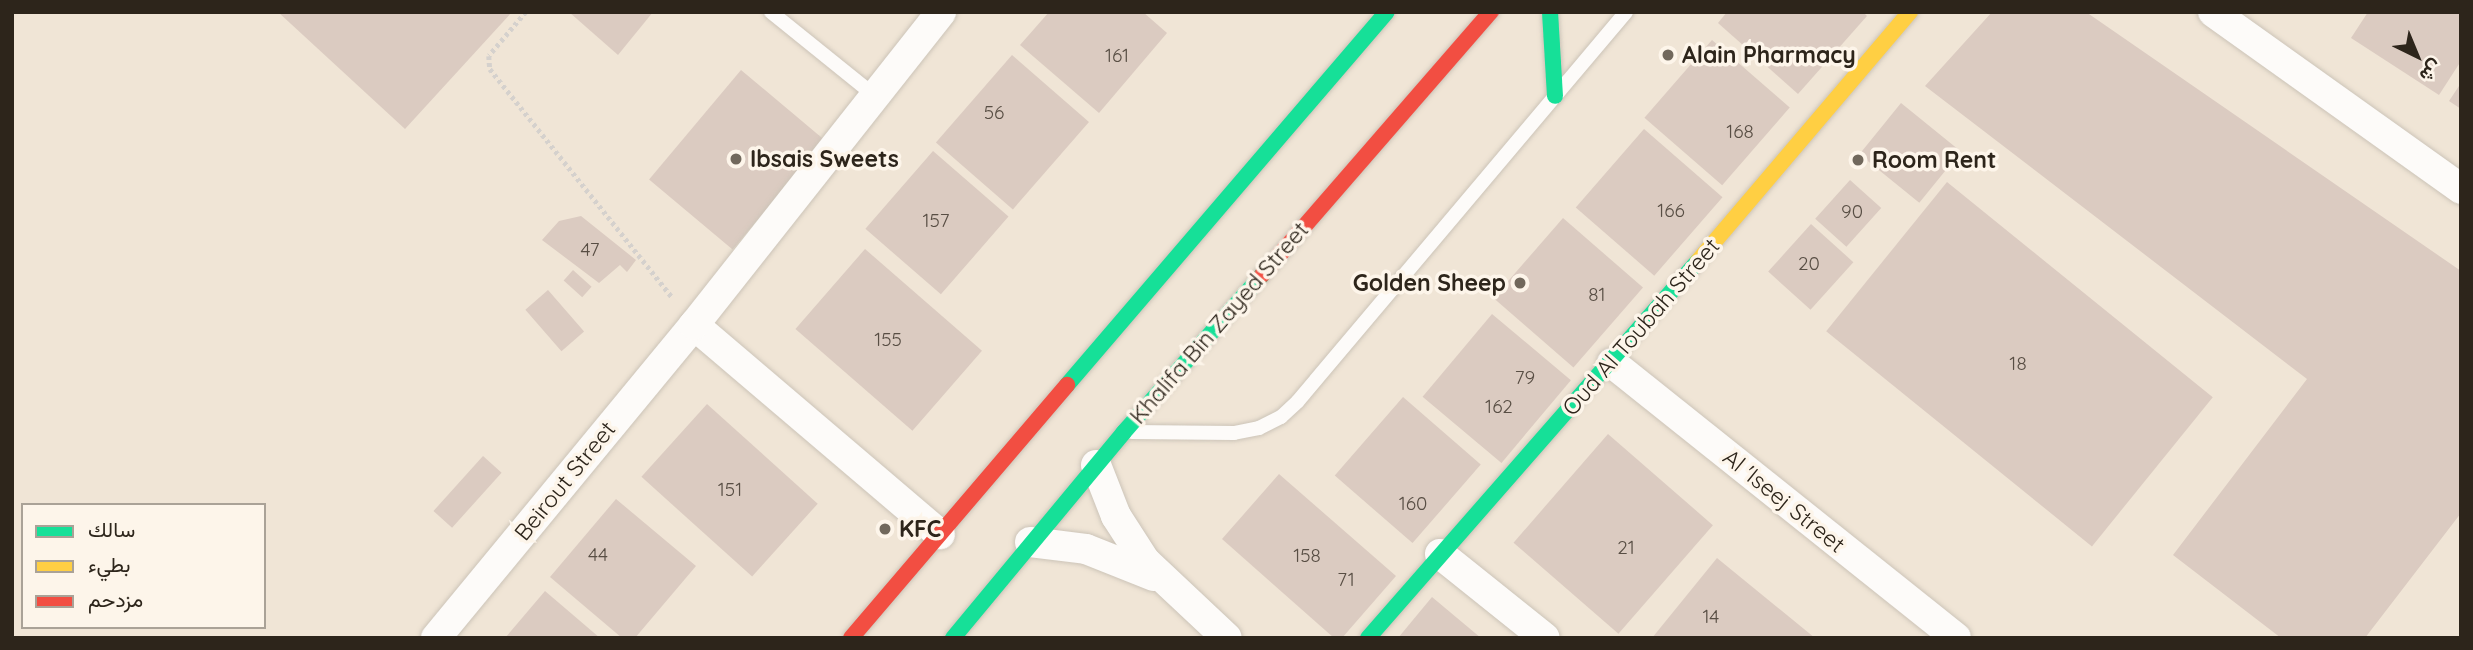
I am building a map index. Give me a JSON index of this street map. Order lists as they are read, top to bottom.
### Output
{
  "streets": {
    "main road": ["Khalifa Bin Zayed Street", "Oud Al Toubah Street"],
    "street": ["Beirout Street", "Al 'Iseej Street"]
  },
  "crossings": [
    ["Oud Al Toubah Street", "Al 'Iseej Street"]
  ],
  "places": [
    "Alain Pharmacy",
    "Ibsais Sweets",
    "Room Rent",
    "Golden Sheep",
    "KFC"
  ],
  "house_numbers": [
    "161",
    "56",
    "168",
    "166",
    "90",
    "157",
    "47",
    "20",
    "81",
    "155",
    "18",
    "79",
    "162",
    "151",
    "160",
    "21",
    "44",
    "158",
    "71",
    "14"
  ],
  "legend": ["سالك", "بطيء", "مزدحم"],
  "north": "bottom right"
}
